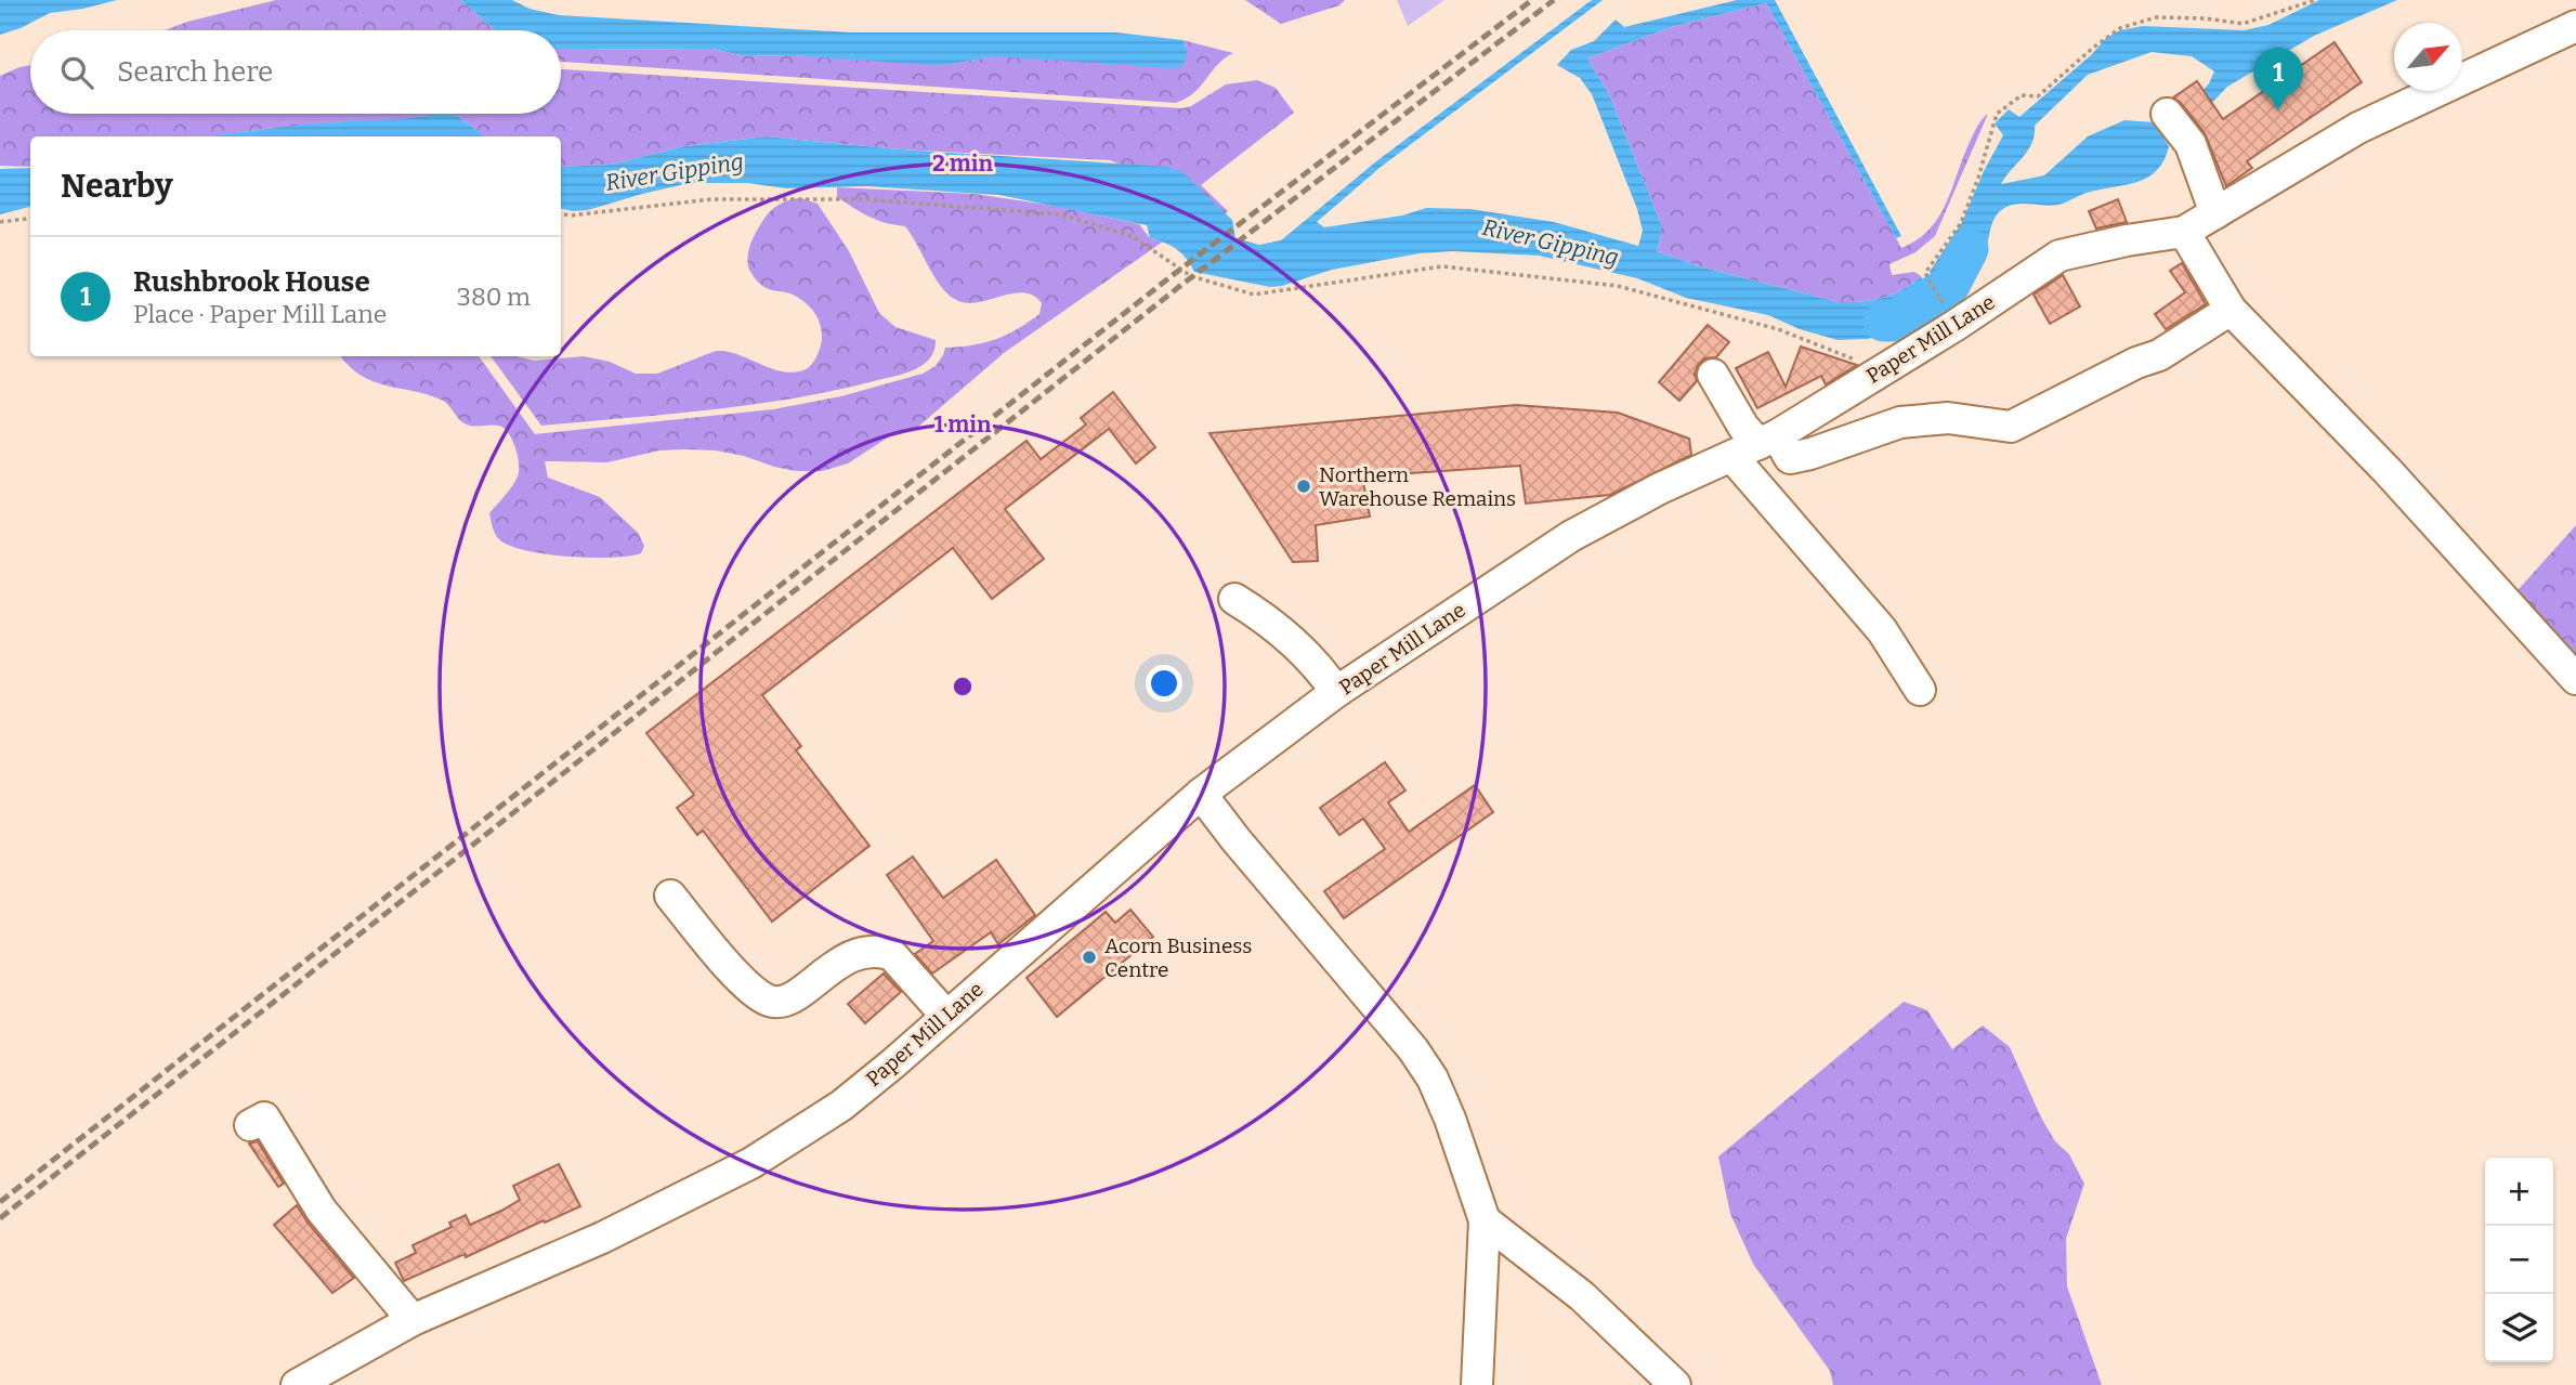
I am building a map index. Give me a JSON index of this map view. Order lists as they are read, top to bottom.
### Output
{
  "streets": {
    "street": ["Paper Mill Lane"]
  },
  "water": ["River Gipping"],
  "places": ["Northern Warehouse Remains", "Acorn Business Centre"],
  "north": "top right",
  "page": {
    "search": "Search here",
    "pins": "1",
    "heading": "Nearby",
    "list": [
      {
        "mark": "1",
        "name": "Rushbrook House",
        "note": "Place · Paper Mill Lane",
        "value": "380 m"
      }
    ],
    "map_buttons": ["+", "−"]
  },
  "rings": ["2 min", "1 min"]
}
